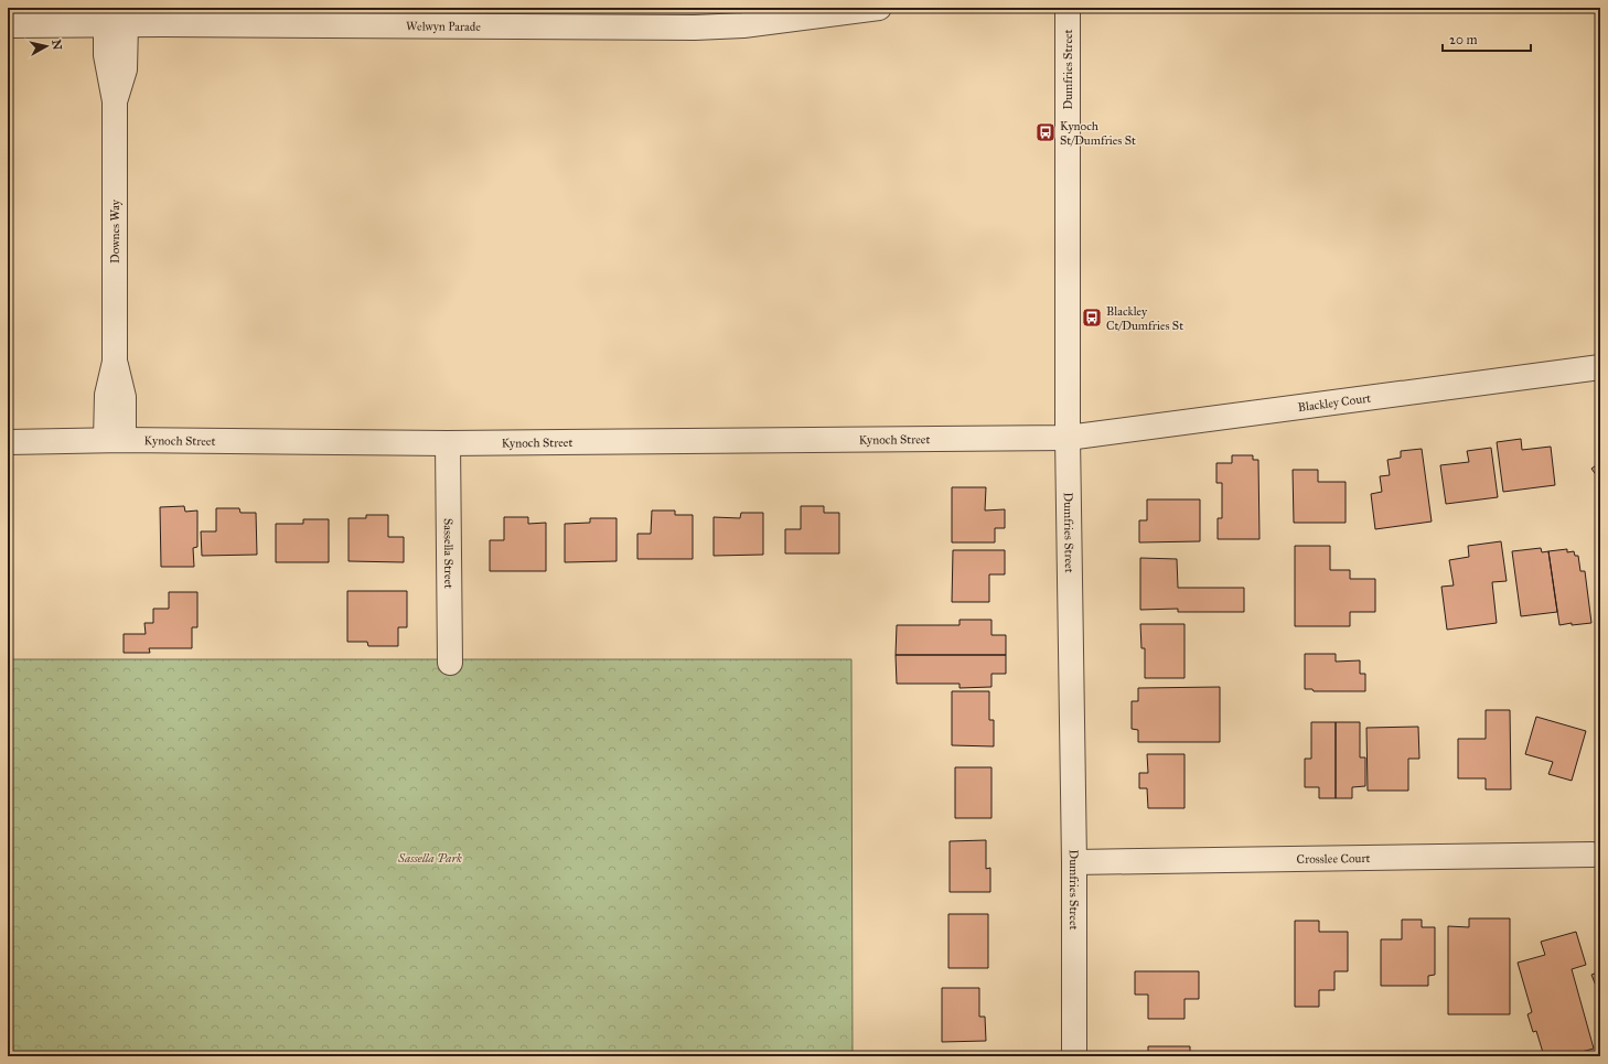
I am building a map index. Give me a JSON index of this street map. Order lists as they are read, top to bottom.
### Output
{
  "streets": {
    "street": [
      "Welwyn Parade",
      "Dumfries Street",
      "Downes Way",
      "Blackley Court",
      "Kynoch Street",
      "Sassella Street",
      "Crosslee Court"
    ]
  },
  "crossings": [
    ["Welwyn Parade", "Downes Way"],
    ["Dumfries Street", "Blackley Court"],
    ["Dumfries Street", "Kynoch Street"],
    ["Dumfries Street", "Crosslee Court"],
    ["Downes Way", "Kynoch Street"],
    ["Blackley Court", "Kynoch Street"],
    ["Kynoch Street", "Sassella Street"]
  ],
  "parks": ["Sassella Park"],
  "places": {
    "bus stop": ["Kynoch St/Dumfries St", "Blackley Ct/Dumfries St"]
  },
  "scale_bar": "20 m",
  "north": "right"
}
